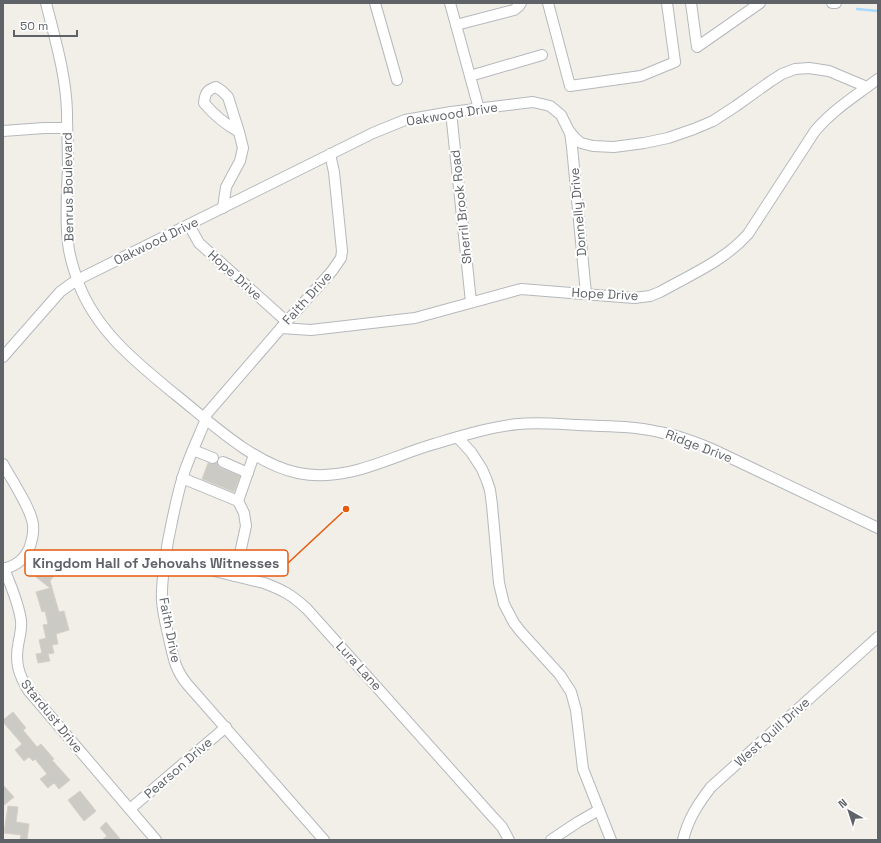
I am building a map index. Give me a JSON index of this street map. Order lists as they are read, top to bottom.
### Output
{
  "streets": {
    "street": [
      "Oakwood Drive",
      "Benrus Boulevard",
      "Sherril Brook Road",
      "Donnelly Drive",
      "Hope Drive",
      "Faith Drive",
      "Ridge Drive",
      "Lura Lane",
      "Stardust Drive",
      "West Quill Drive",
      "Pearson Drive"
    ]
  },
  "crossings": [
    ["Oakwood Drive", "Benrus Boulevard"],
    ["Oakwood Drive", "Sherril Brook Road"],
    ["Oakwood Drive", "Donnelly Drive"],
    ["Oakwood Drive", "Hope Drive"],
    ["Oakwood Drive", "Faith Drive"],
    ["Benrus Boulevard", "Faith Drive"],
    ["Benrus Boulevard", "Ridge Drive"],
    ["Sherril Brook Road", "Hope Drive"],
    ["Donnelly Drive", "Hope Drive"],
    ["Hope Drive", "Faith Drive"],
    ["Faith Drive", "Lura Lane"],
    ["Faith Drive", "Pearson Drive"],
    ["Stardust Drive", "Pearson Drive"]
  ],
  "places": ["Kingdom Hall of Jehovahs Witnesses"],
  "scale_bar": "50 m",
  "north": "top left"
}
